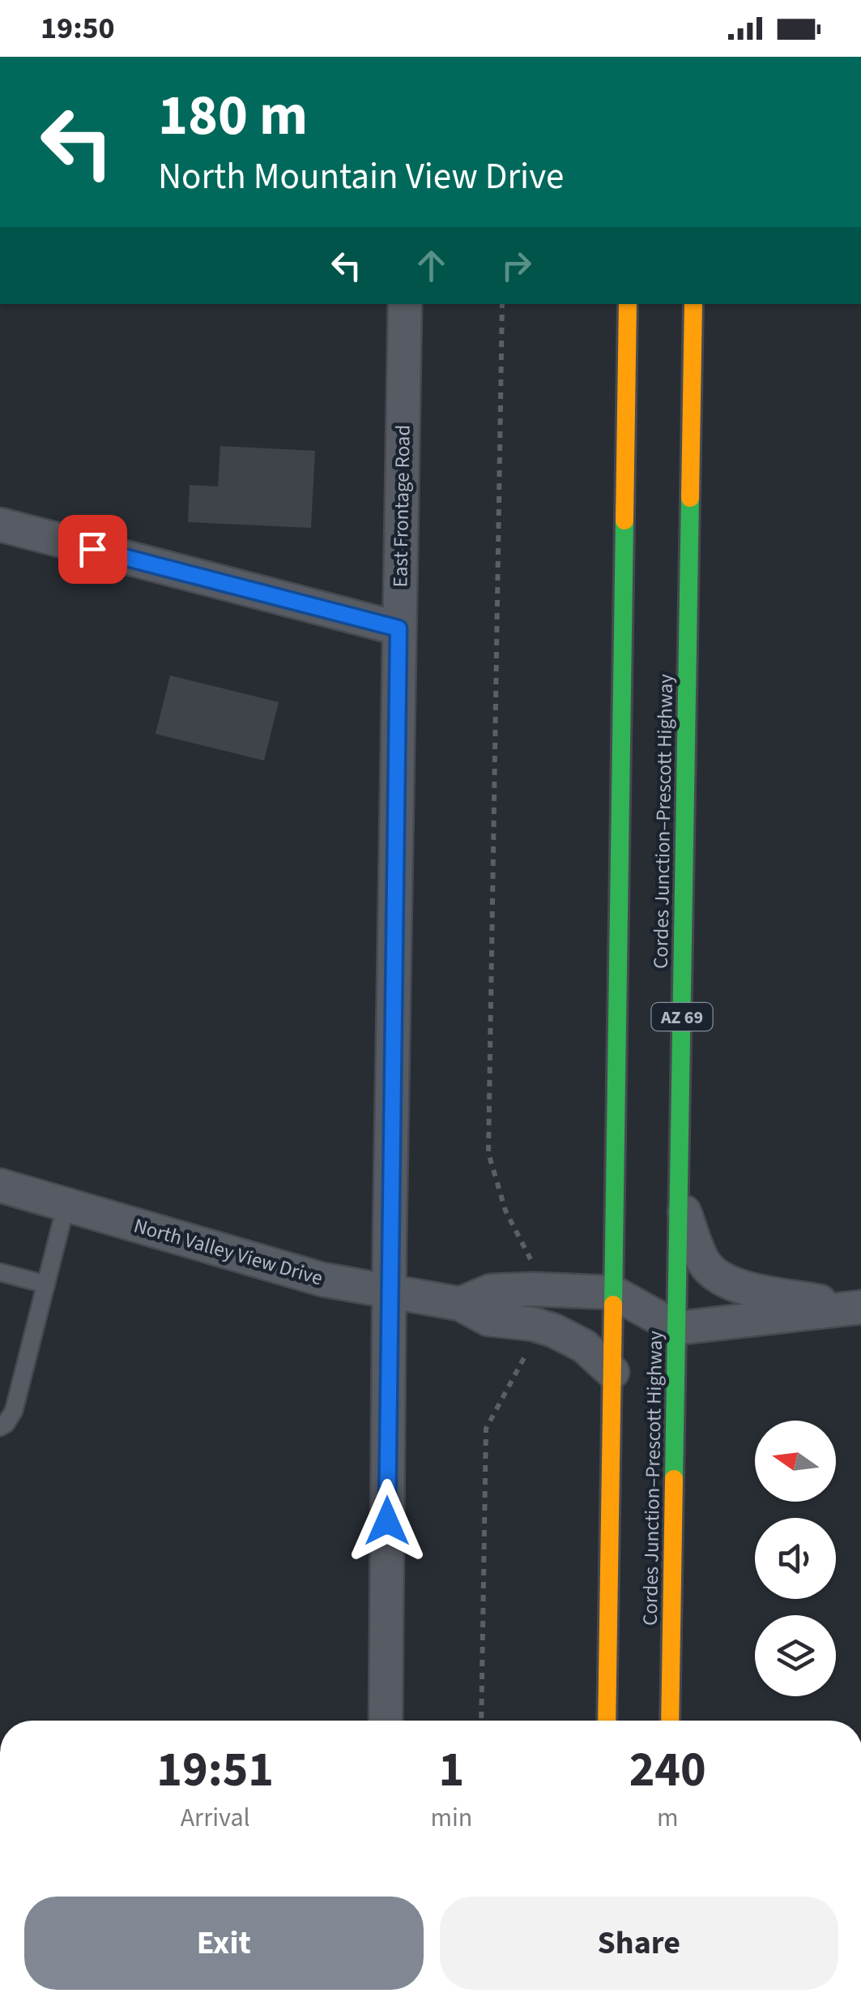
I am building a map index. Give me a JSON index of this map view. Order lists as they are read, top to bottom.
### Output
{
  "streets": {
    "main road": ["Cordes Junction–Prescott Highway", "AZ 69"],
    "street": ["East Frontage Road", "North Valley View Drive"]
  },
  "crossings": [
    ["East Frontage Road", "North Valley View Drive"],
    ["Cordes Junction–Prescott Highway", "North Valley View Drive"]
  ],
  "north": "left",
  "page": {
    "status": "19:50",
    "turn": ["180 m", "North Mountain View Drive"],
    "eta": [
      "19:51",
      "Arrival",
      "1",
      "min",
      "240",
      "m"
    ],
    "buttons": ["Exit", "Share"]
  }
}
